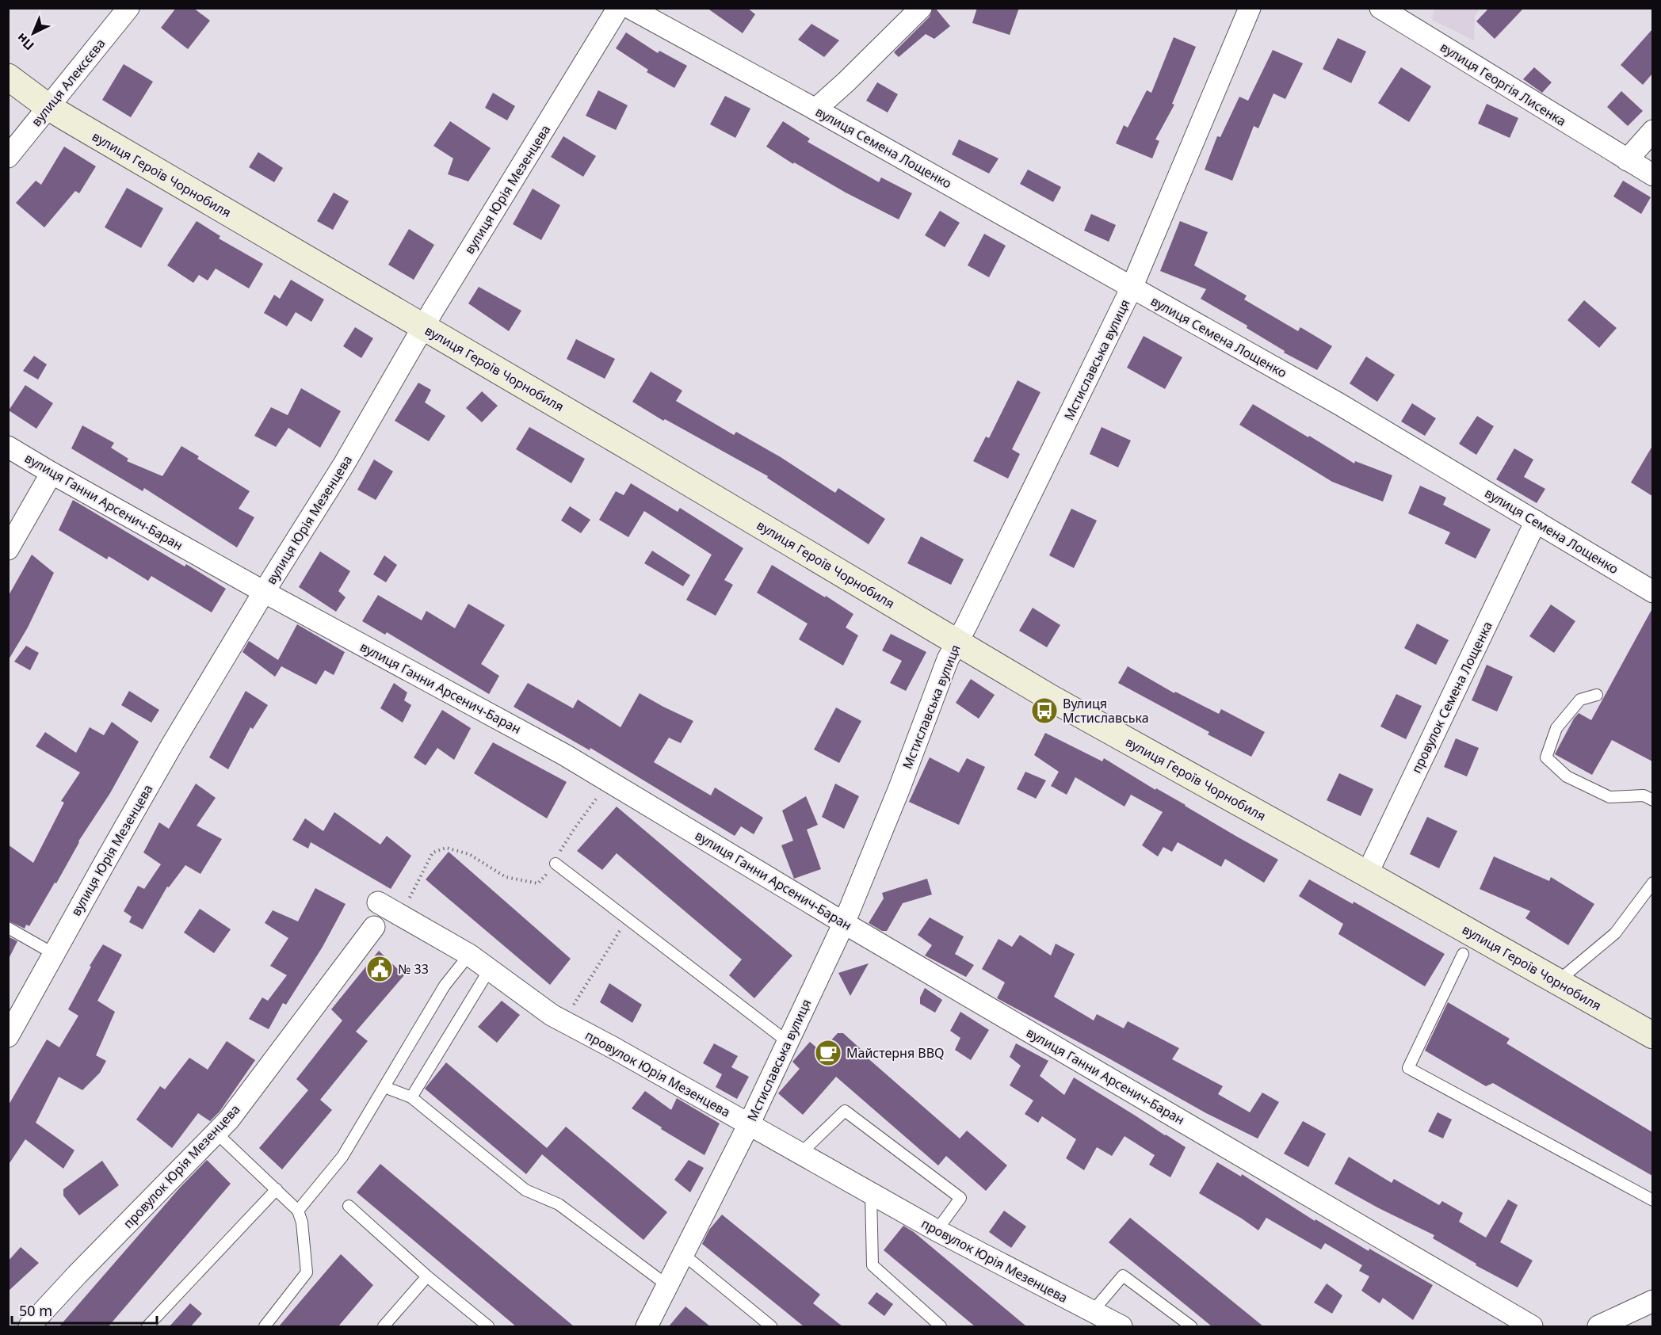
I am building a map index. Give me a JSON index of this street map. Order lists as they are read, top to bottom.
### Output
{
  "streets": {
    "main road": ["вулиця Героїв Чорнобиля"],
    "street": [
      "вулиця Алексєєва",
      "вулиця Георгія Лисенка",
      "вулиця Семена Лощенко",
      "вулиця Юрія Мезенцева",
      "Мстиславська вулиця",
      "вулиця Ганни Арсенич-Баран",
      "провулок Семена Лощенка",
      "провулок Юрія Мезенцева"
    ]
  },
  "crossings": [
    ["вулиця Алексєєва", "вулиця Героїв Чорнобиля"],
    ["вулиця Семена Лощенко", "Мстиславська вулиця"],
    ["вулиця Семена Лощенко", "провулок Семена Лощенка"],
    ["вулиця Героїв Чорнобиля", "вулиця Юрія Мезенцева"],
    ["вулиця Героїв Чорнобиля", "Мстиславська вулиця"],
    ["вулиця Героїв Чорнобиля", "провулок Семена Лощенка"],
    ["вулиця Юрія Мезенцева", "вулиця Ганни Арсенич-Баран"],
    ["Мстиславська вулиця", "вулиця Ганни Арсенич-Баран"],
    ["Мстиславська вулиця", "провулок Юрія Мезенцева"]
  ],
  "places": {
    "bus stop": ["Вулиця Мстиславська"],
    "public building": ["№ 33"],
    "cafe": ["Майстерня BBQ"]
  },
  "scale_bar": "50 m",
  "north": "bottom left"
}
